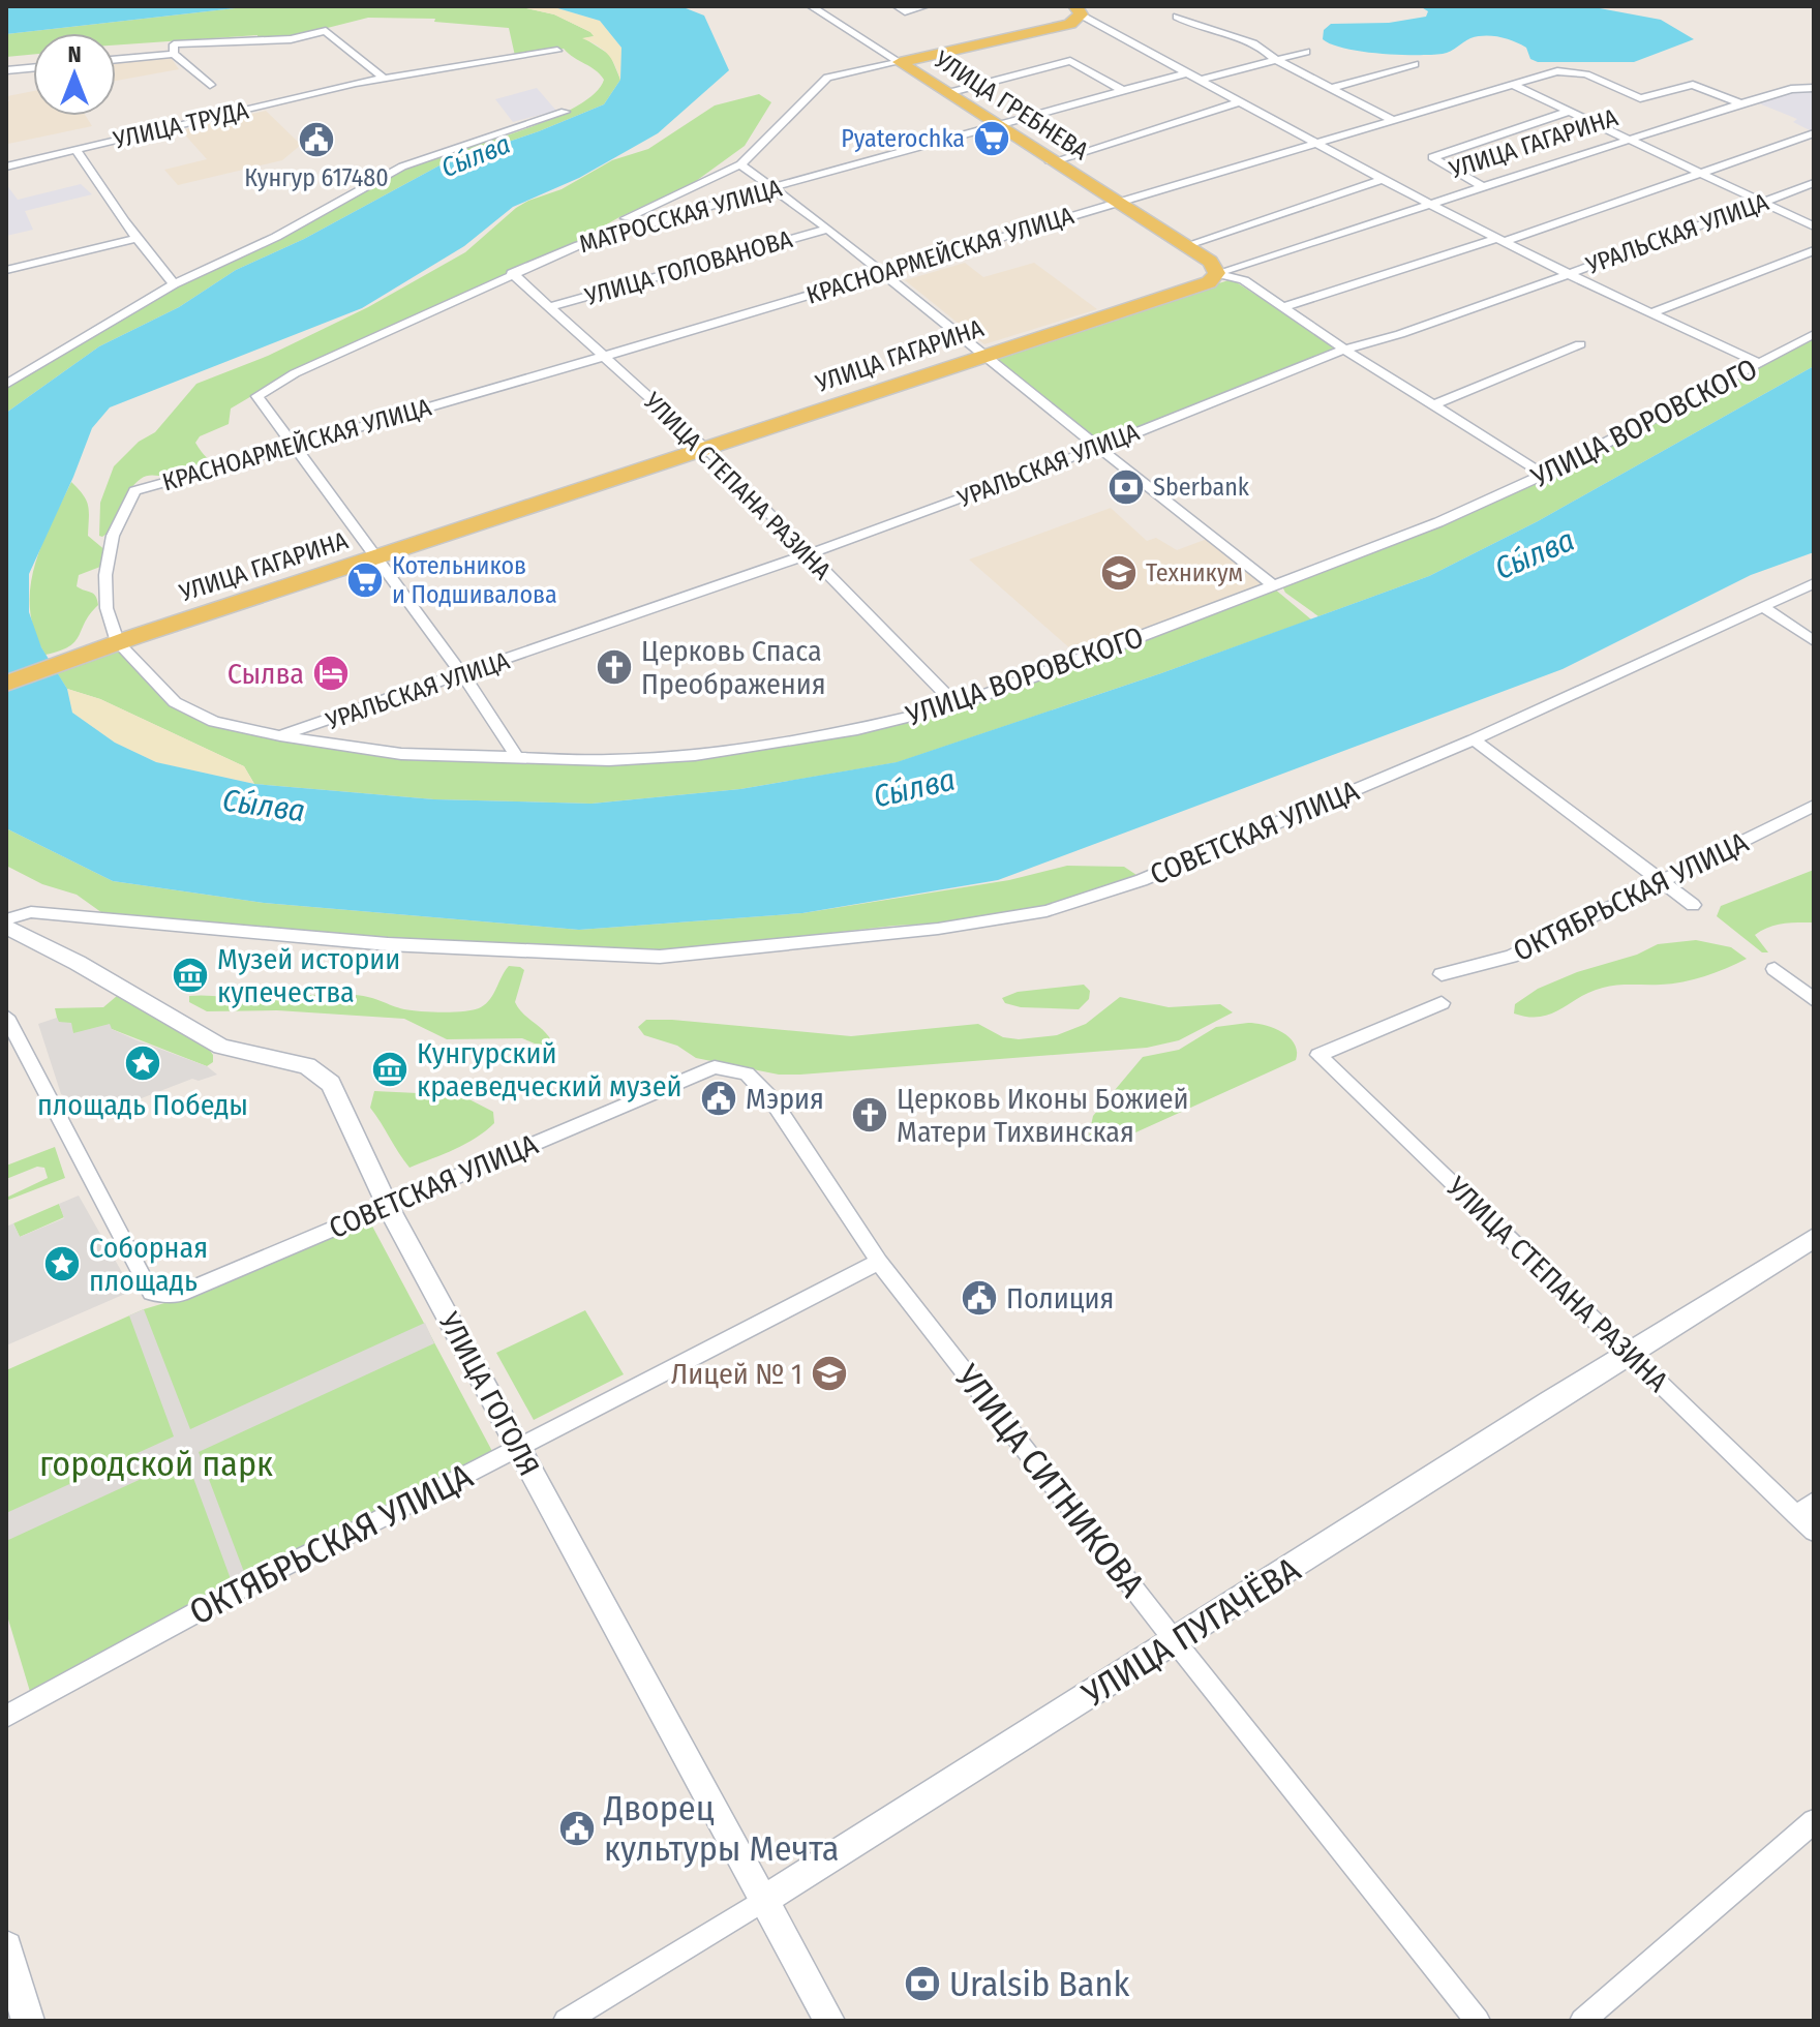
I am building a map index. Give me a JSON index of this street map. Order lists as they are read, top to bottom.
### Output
{
  "streets": {
    "main road": ["УЛИЦА ГРЕБНЕВА", "УЛИЦА ГАГАРИНА"],
    "street": [
      "УЛИЦА ТРУДА",
      "МАТРОССКАЯ УЛИЦА",
      "УРАЛЬСКАЯ УЛИЦА",
      "КРАСНОАРМЕЙСКАЯ УЛИЦА",
      "УЛИЦА ГОЛОВАНОВА",
      "УЛИЦА ВОРОВСКОГО",
      "УЛИЦА СТЕПАНА РАЗИНА",
      "СОВЕТСКАЯ УЛИЦА",
      "ОКТЯБРЬСКАЯ УЛИЦА",
      "УЛИЦА ГОГОЛЯ",
      "УЛИЦА СИТНИКОВА",
      "УЛИЦА ПУГАЧЁВА"
    ]
  },
  "crossings": [
    ["УЛИЦА ГРЕБНЕВА", "УЛИЦА ГАГАРИНА"],
    ["УЛИЦА ГРЕБНЕВА", "МАТРОССКАЯ УЛИЦА"],
    ["УЛИЦА ГРЕБНЕВА", "УРАЛЬСКАЯ УЛИЦА"],
    ["УЛИЦА ГРЕБНЕВА", "КРАСНОАРМЕЙСКАЯ УЛИЦА"],
    ["УЛИЦА ГРЕБНЕВА", "УЛИЦА ВОРОВСКОГО"],
    ["УЛИЦА ГАГАРИНА", "КРАСНОАРМЕЙСКАЯ УЛИЦА"],
    ["УЛИЦА ГАГАРИНА", "УЛИЦА ГОЛОВАНОВА"],
    ["УЛИЦА ГАГАРИНА", "УЛИЦА ВОРОВСКОГО"],
    ["УЛИЦА ГАГАРИНА", "УЛИЦА СТЕПАНА РАЗИНА"],
    ["МАТРОССКАЯ УЛИЦА", "КРАСНОАРМЕЙСКАЯ УЛИЦА"],
    ["МАТРОССКАЯ УЛИЦА", "УЛИЦА ГОЛОВАНОВА"],
    ["МАТРОССКАЯ УЛИЦА", "УЛИЦА СТЕПАНА РАЗИНА"],
    ["УРАЛЬСКАЯ УЛИЦА", "УЛИЦА ГОЛОВАНОВА"],
    ["УРАЛЬСКАЯ УЛИЦА", "УЛИЦА ВОРОВСКОГО"],
    ["УРАЛЬСКАЯ УЛИЦА", "УЛИЦА СТЕПАНА РАЗИНА"],
    ["КРАСНОАРМЕЙСКАЯ УЛИЦА", "УЛИЦА ГОЛОВАНОВА"],
    ["КРАСНОАРМЕЙСКАЯ УЛИЦА", "УЛИЦА ВОРОВСКОГО"],
    ["КРАСНОАРМЕЙСКАЯ УЛИЦА", "УЛИЦА СТЕПАНА РАЗИНА"],
    ["УЛИЦА ГОЛОВАНОВА", "УЛИЦА ВОРОВСКОГО"],
    ["УЛИЦА ГОЛОВАНОВА", "УЛИЦА СТЕПАНА РАЗИНА"],
    ["УЛИЦА ВОРОВСКОГО", "УЛИЦА СТЕПАНА РАЗИНА"],
    ["УЛИЦА СТЕПАНА РАЗИНА", "УЛИЦА ПУГАЧЁВА"],
    ["СОВЕТСКАЯ УЛИЦА", "УЛИЦА ГОГОЛЯ"],
    ["СОВЕТСКАЯ УЛИЦА", "УЛИЦА СИТНИКОВА"],
    ["ОКТЯБРЬСКАЯ УЛИЦА", "УЛИЦА ГОГОЛЯ"],
    ["ОКТЯБРЬСКАЯ УЛИЦА", "УЛИЦА СИТНИКОВА"],
    ["УЛИЦА ГОГОЛЯ", "УЛИЦА ПУГАЧЁВА"],
    ["УЛИЦА СИТНИКОВА", "УЛИЦА ПУГАЧЁВА"]
  ],
  "water": ["Сы́лва"],
  "parks": ["городской парк"],
  "places": {
    "supermarket": ["Pyaterochka", "Котельников и Подшивалова"],
    "public building": [
      "Кунгур 617480",
      "Мэрия",
      "Полиция",
      "Дворец культуры Мечта"
    ],
    "bank": ["Sberbank", "Uralsib Bank"],
    "school or university": ["Техникум", "Лицей № 1"],
    "church": ["Церковь Спаса Преображения", "Церковь Иконы Божией Матери Тихвинская"],
    "hotel": ["Сылва"],
    "museum": ["Музей истории купечества", "Кунгурский краеведческий музей"],
    "place": ["площадь Победы", "Соборная площадь"]
  },
  "north": "top"
}
